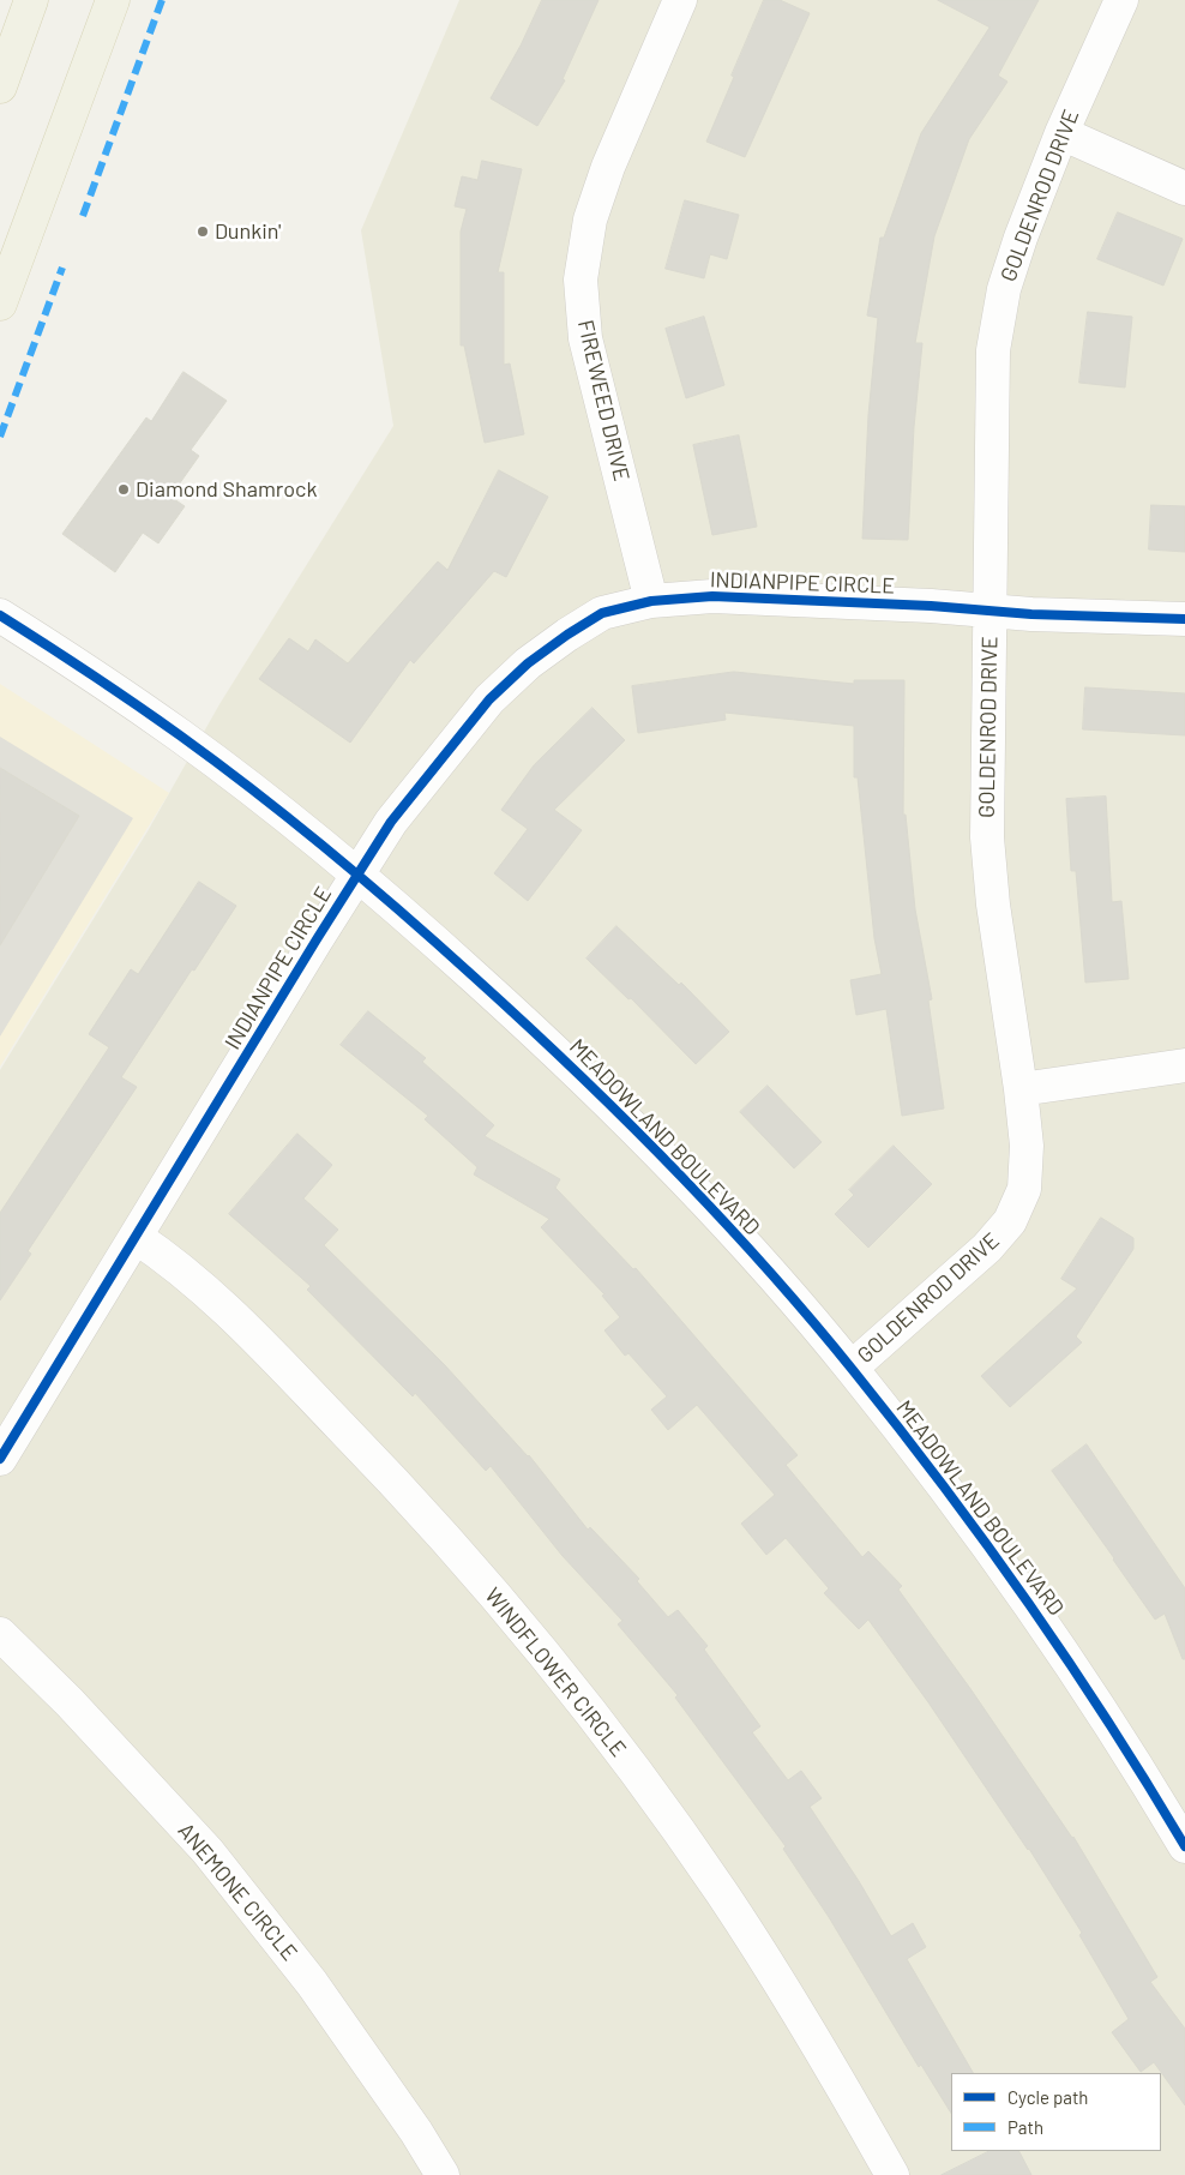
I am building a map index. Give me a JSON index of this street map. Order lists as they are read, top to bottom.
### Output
{
  "streets": {
    "street": [
      "GOLDENROD DRIVE",
      "FIREWEED DRIVE",
      "INDIANPIPE CIRCLE",
      "MEADOWLAND BOULEVARD",
      "WINDFLOWER CIRCLE",
      "ANEMONE CIRCLE"
    ]
  },
  "crossings": [
    ["GOLDENROD DRIVE", "INDIANPIPE CIRCLE"],
    ["GOLDENROD DRIVE", "MEADOWLAND BOULEVARD"],
    ["FIREWEED DRIVE", "INDIANPIPE CIRCLE"],
    ["INDIANPIPE CIRCLE", "MEADOWLAND BOULEVARD"],
    ["INDIANPIPE CIRCLE", "WINDFLOWER CIRCLE"]
  ],
  "places": ["Dunkin'", "Diamond Shamrock"],
  "legend": ["Cycle path", "Path"]
}
